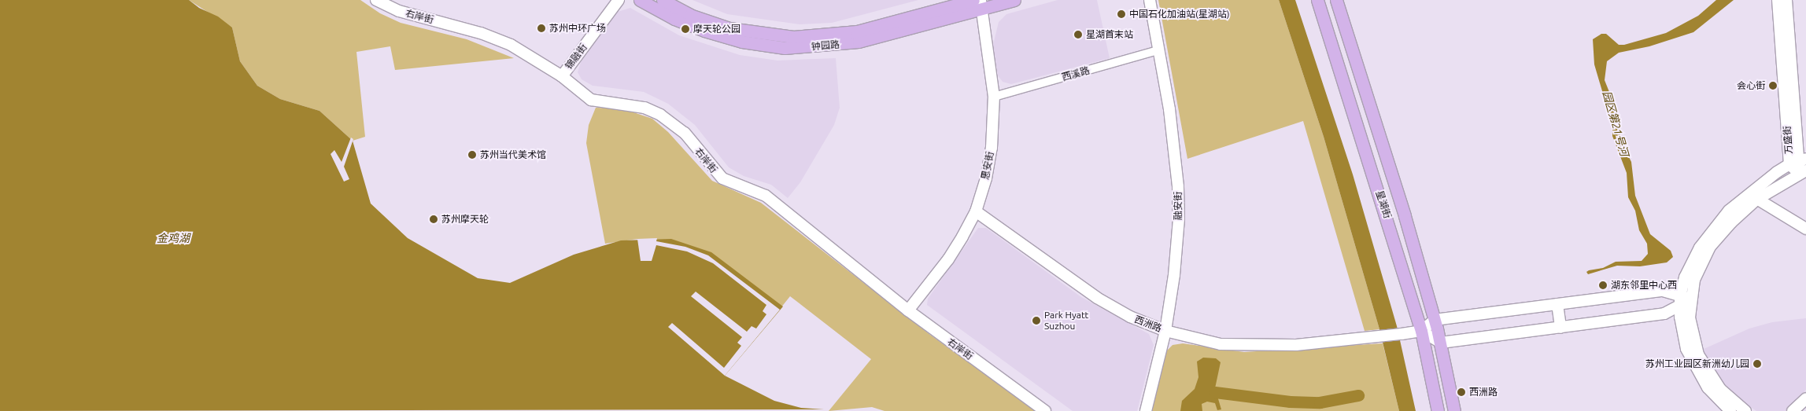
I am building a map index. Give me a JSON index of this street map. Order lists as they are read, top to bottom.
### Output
{
  "streets": {
    "main road": ["钟园路", "星湖街"],
    "street": [
      "右岸街",
      "锦融街",
      "西溪路",
      "万盛街",
      "思安街",
      "融安街",
      "西洲路"
    ]
  },
  "crossings": [
    ["右岸街", "锦融街"],
    ["右岸街", "思安街"],
    ["钟园路", "思安街"],
    ["西溪路", "思安街"],
    ["西溪路", "融安街"],
    ["思安街", "西洲路"],
    ["星湖街", "西洲路"],
    ["融安街", "西洲路"]
  ],
  "water": ["园区第21号河", "金鸡湖"],
  "places": [
    "中国石化加油站(星湖站)",
    "苏州中环广场",
    "摩天轮公园",
    "星湖首末站",
    "会心街",
    "苏州当代美术馆",
    "苏州摩天轮",
    "湖东邻里中心西",
    "Park Hyatt Suzhou",
    "苏州工业园区新洲幼儿园",
    "西洲路"
  ]
}
